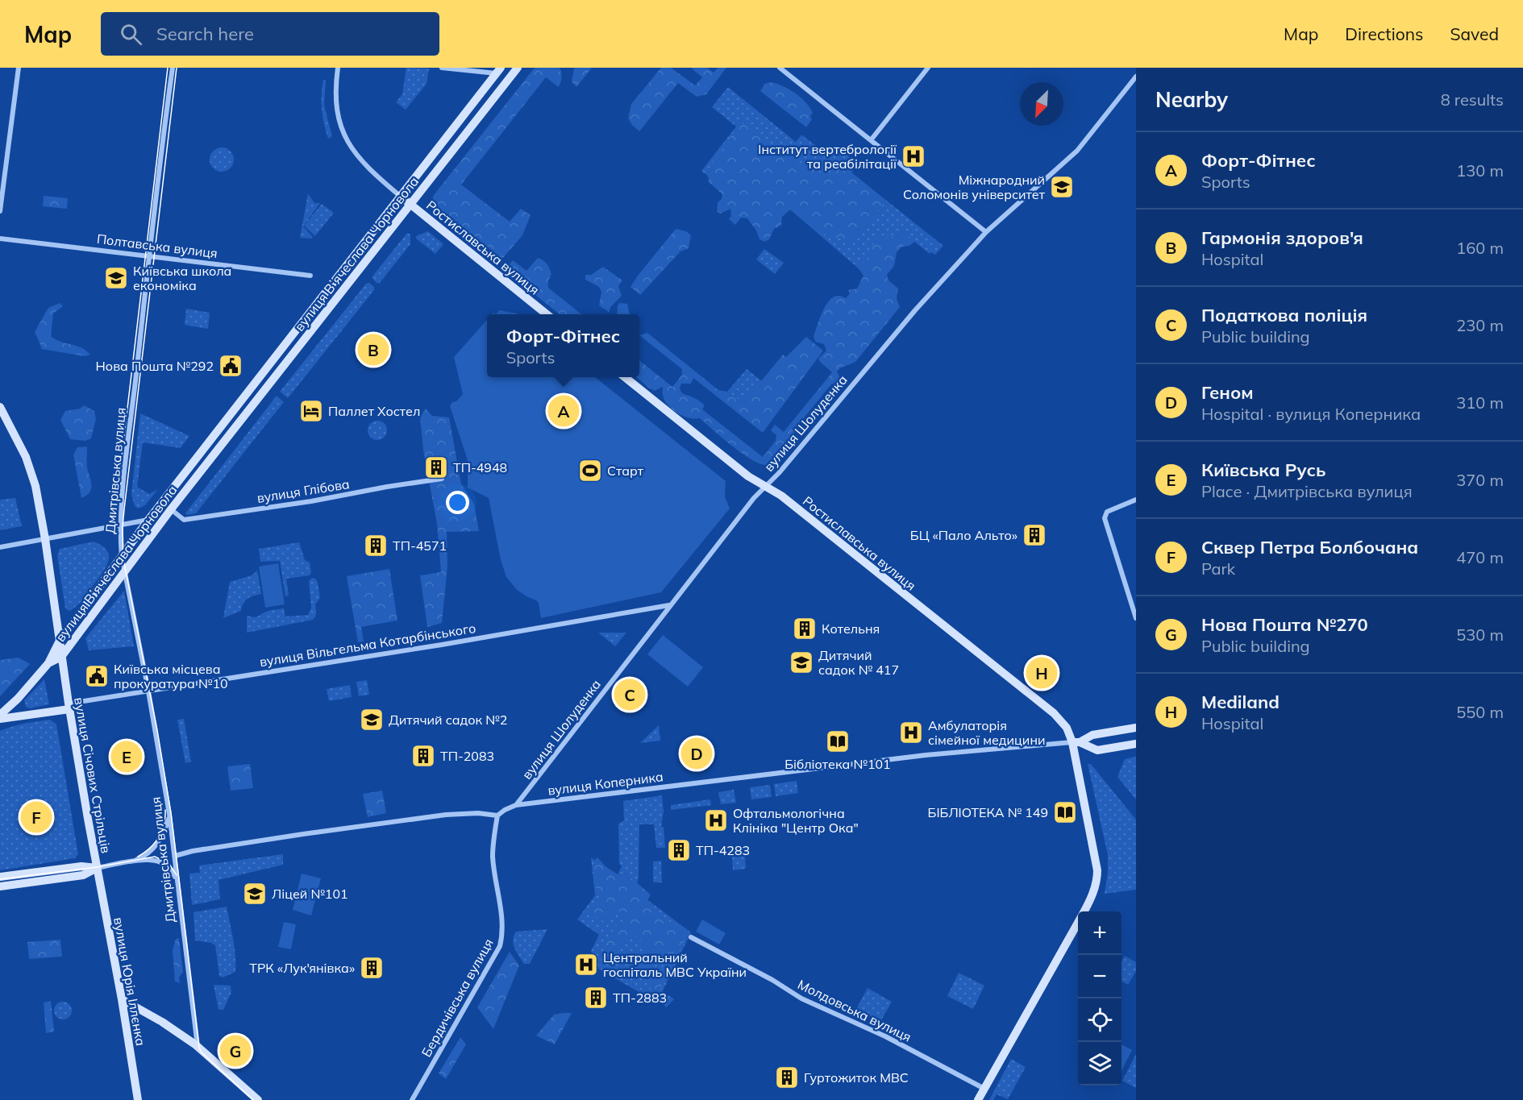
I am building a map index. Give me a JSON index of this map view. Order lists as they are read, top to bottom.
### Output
{
  "streets": {
    "main road": [
      "Ростиславська вулиця",
      "вулиця Вʼячеслава Чорновола",
      "вулиця Січових Стрільців",
      "вулиця Юрія Іллєнка"
    ],
    "street": [
      "Полтавська вулиця",
      "вулиця Шолуденка",
      "Дмитрівська вулиця",
      "вулиця Глібова",
      "вулиця Вільгельма Котарбінського",
      "вулиця Коперника",
      "Бердичівська вулиця",
      "Молдовська вулиця"
    ]
  },
  "crossings": [
    ["Полтавська вулиця", "Дмитрівська вулиця"],
    ["Ростиславська вулиця", "вулиця Вʼячеслава Чорновола"],
    ["Ростиславська вулиця", "вулиця Шолуденка"],
    ["Ростиславська вулиця", "вулиця Коперника"],
    ["Ростиславська вулиця", "Молдовська вулиця"],
    ["вулиця Вʼячеслава Чорновола", "Дмитрівська вулиця"],
    ["вулиця Вʼячеслава Чорновола", "вулиця Глібова"],
    ["вулиця Вʼячеслава Чорновола", "вулиця Січових Стрільців"],
    ["вулиця Шолуденка", "вулиця Вільгельма Котарбінського"],
    ["вулиця Шолуденка", "вулиця Коперника"],
    ["Дмитрівська вулиця", "вулиця Вільгельма Котарбінського"],
    ["вулиця Вільгельма Котарбінського", "вулиця Січових Стрільців"],
    ["вулиця Січових Стрільців", "вулиця Юрія Іллєнка"],
    ["вулиця Коперника", "Бердичівська вулиця"]
  ],
  "places": {
    "hospital": [
      "Інститут вертебрології та реабілітації",
      "Амбулаторія сімейної медицини",
      "Офтальмологічна Клініка \"Центр Ока\"",
      "Центральний госпіталь МВС України"
    ],
    "school or university": [
      "Міжнародний Соломонів університет",
      "Київська школа економіка",
      "Дитячий садок № 417",
      "Дитячий садок №2",
      "Ліцей №101"
    ],
    "public building": ["Нова Пошта №292", "Київська місцева прокуратура №10"],
    "hotel": ["Паллет Хостел"],
    "building": [
      "ТП-4948",
      "БЦ «Пало Альто»",
      "ТП-4571",
      "Котельня",
      "ТП-2083",
      "ТП-4283",
      "ТРК «Лук'янівка»",
      "ТП-2883",
      "Гуртожиток МВС"
    ],
    "sports": ["Старт"],
    "library": ["Бібліотека №101", "БІБЛІОТЕКА № 149"]
  },
  "north": "bottom left",
  "page": {
    "header": "Map",
    "search": "Search here",
    "nav": ["Map", "Directions", "Saved"],
    "heading": ["Nearby", "8 results"],
    "list": [
      {
        "mark": "A",
        "name": "Форт-Фітнес",
        "note": "Sports",
        "value": "130 m"
      },
      {
        "mark": "B",
        "name": "Гармонія здоров'я",
        "note": "Hospital",
        "value": "160 m"
      },
      {
        "mark": "C",
        "name": "Податкова поліція",
        "note": "Public building",
        "value": "230 m"
      },
      {
        "mark": "D",
        "name": "Геном",
        "note": "Hospital · вулиця Коперника",
        "value": "310 m"
      },
      {
        "mark": "E",
        "name": "Київська Русь",
        "note": "Place · Дмитрівська вулиця",
        "value": "370 m"
      },
      {
        "mark": "F",
        "name": "Сквер Петра Болбочана",
        "note": "Park",
        "value": "470 m"
      },
      {
        "mark": "G",
        "name": "Нова Пошта №270",
        "note": "Public building",
        "value": "530 m"
      },
      {
        "mark": "H",
        "name": "Mediland",
        "note": "Hospital",
        "value": "550 m"
      }
    ],
    "popup": ["Форт-Фітнес", "Sports"],
    "pins": [
      "B",
      "A",
      "H",
      "C",
      "D",
      "E",
      "F",
      "G"
    ],
    "map_buttons": ["+", "−"]
  }
}
